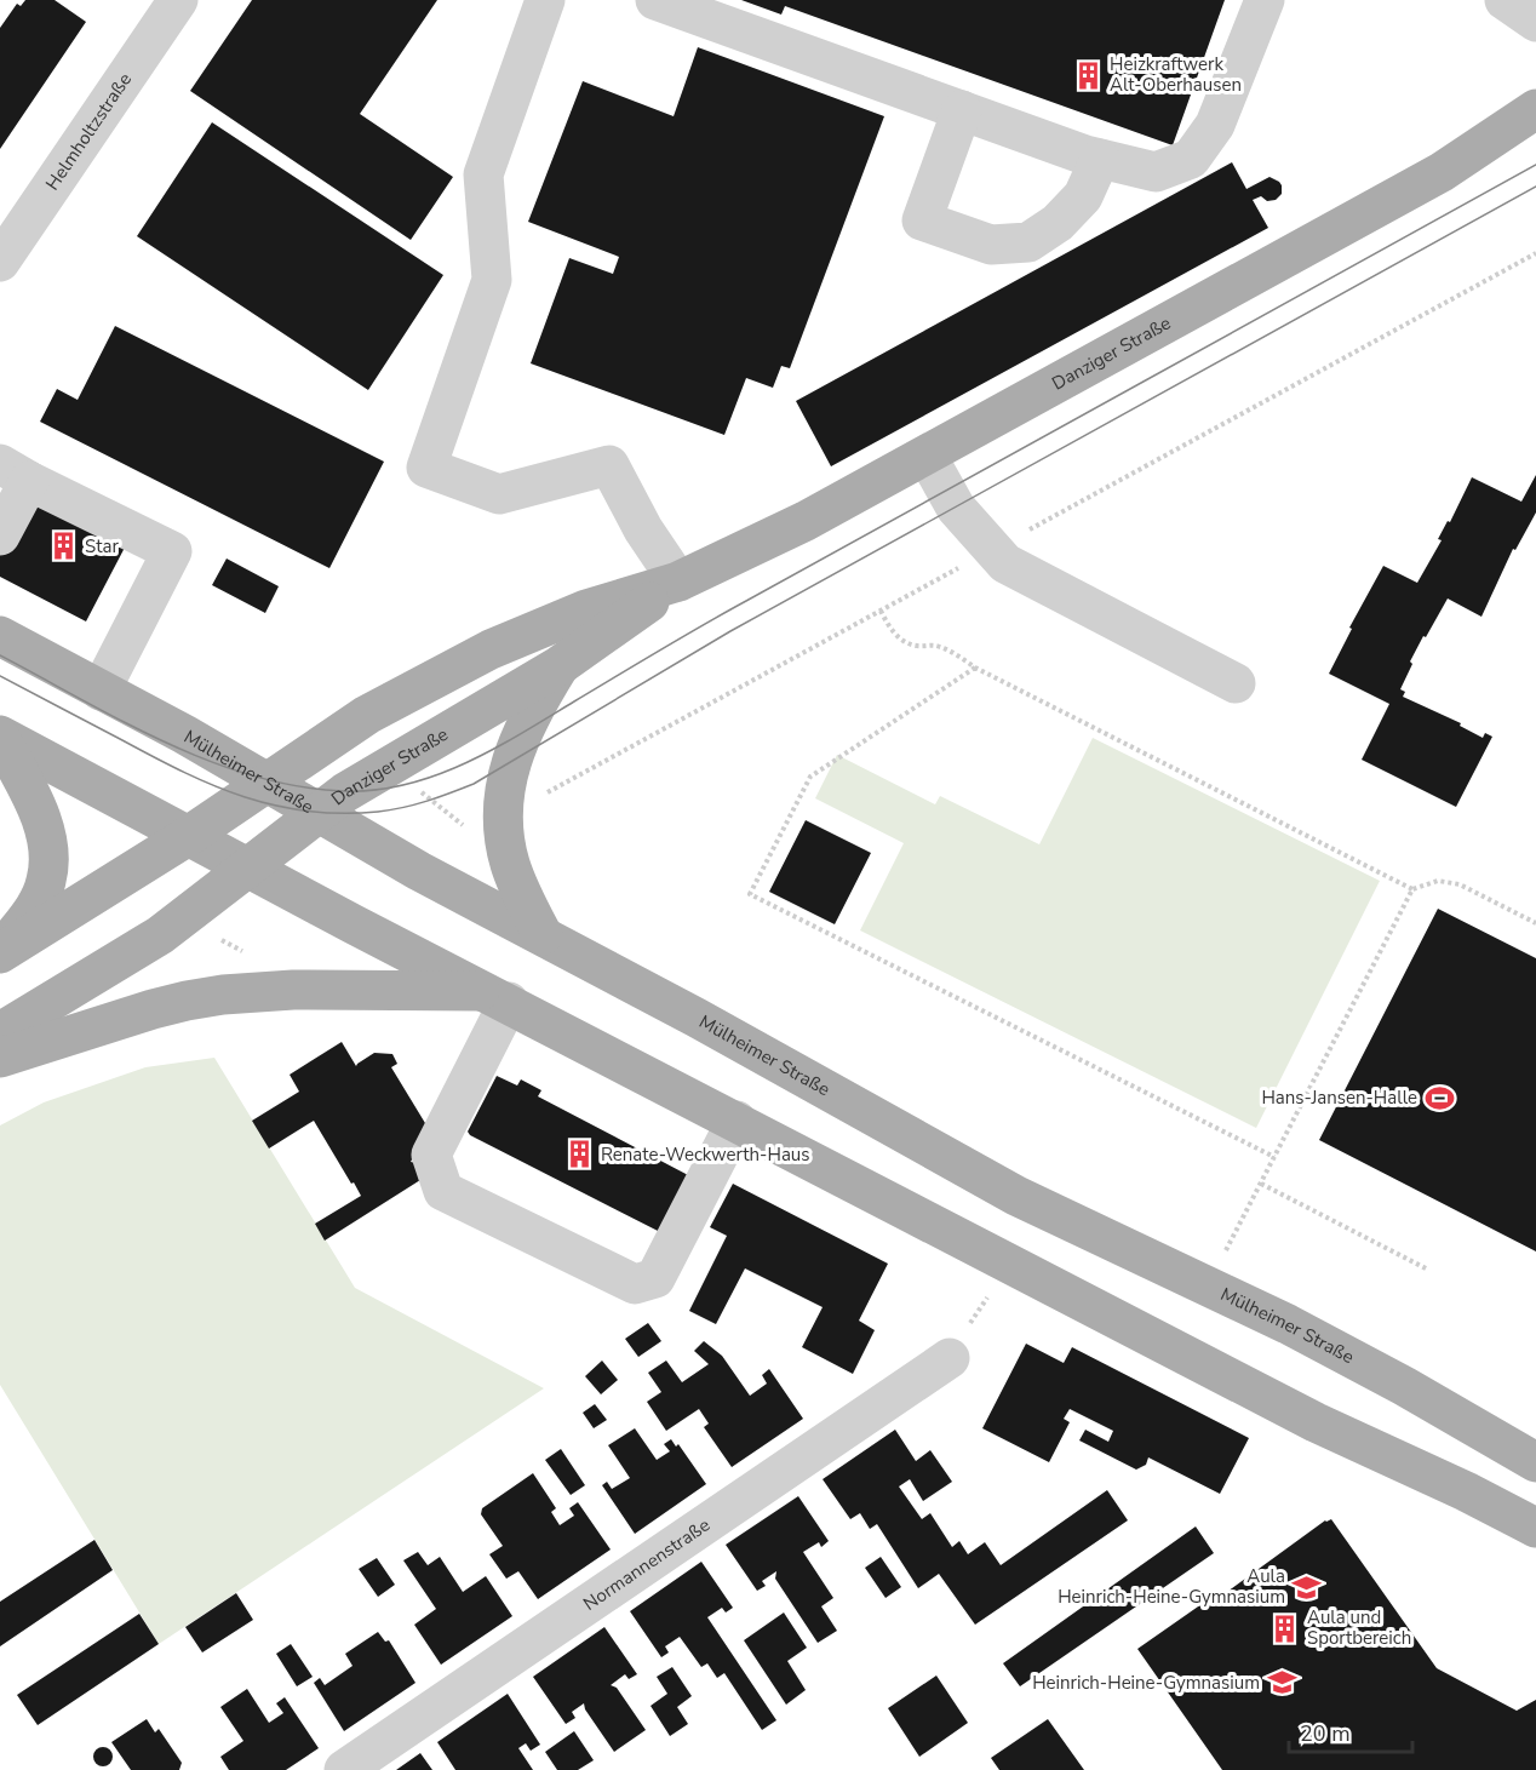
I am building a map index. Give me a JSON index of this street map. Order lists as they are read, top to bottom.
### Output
{
  "streets": {
    "main road": ["Danziger Straße", "Mülheimer Straße"],
    "street": ["Helmholtzstraße", "Normannenstraße"]
  },
  "crossings": [
    ["Danziger Straße", "Mülheimer Straße"]
  ],
  "places": {
    "building": [
      "Heizkraftwerk Alt-Oberhausen",
      "Star",
      "Renate-Weckwerth-Haus",
      "Aula und Sportbereich"
    ],
    "sports": ["Hans-Jansen-Halle"],
    "school or university": ["Aula Heinrich-Heine-Gymnasium", "Heinrich-Heine-Gymnasium"]
  },
  "scale_bar": "20 m"
}
